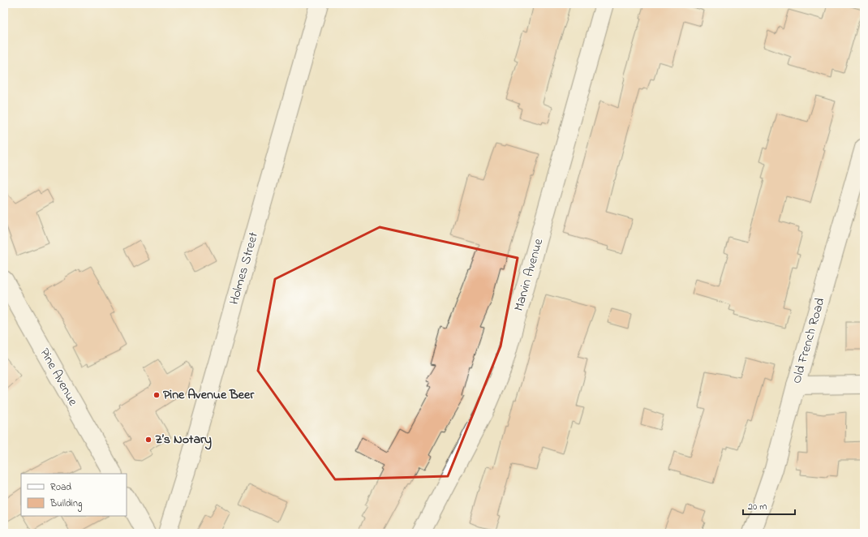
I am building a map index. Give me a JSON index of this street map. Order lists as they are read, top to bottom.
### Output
{
  "streets": {
    "street": [
      "Holmes Street",
      "Marvin Avenue",
      "Old French Road",
      "Pine Avenue"
    ]
  },
  "places": ["Pine Avenue Beer", "Z’s Notary"],
  "legend": ["Road", "Building"],
  "scale_bar": "20 m"
}
